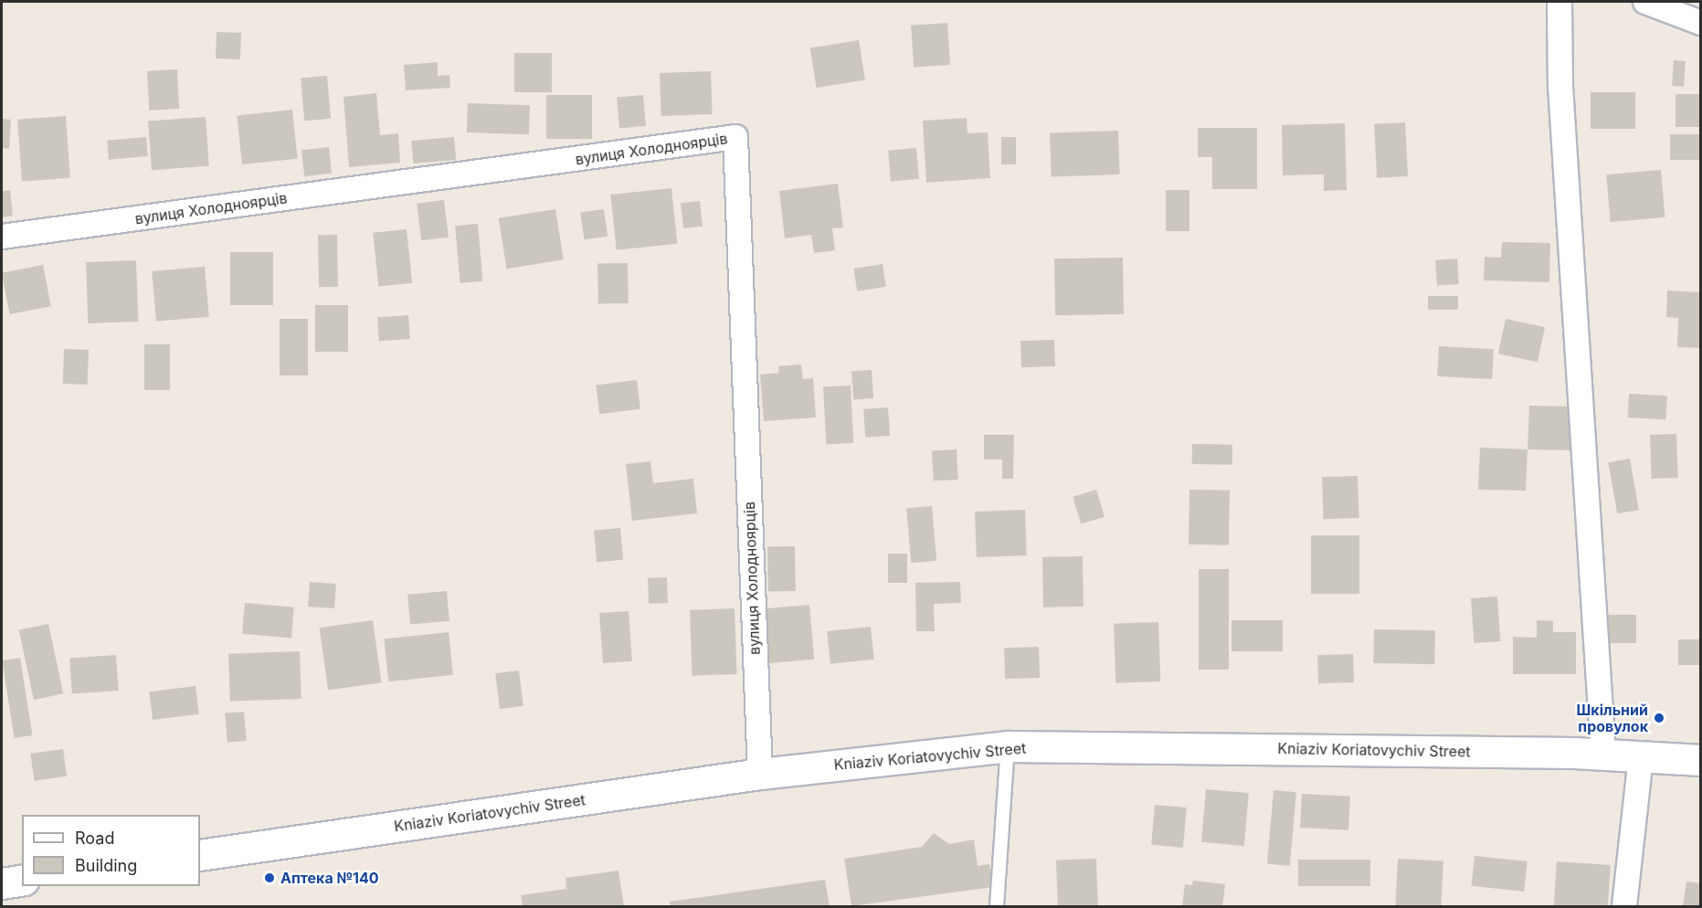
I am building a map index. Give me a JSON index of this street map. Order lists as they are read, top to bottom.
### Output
{
  "streets": {
    "main road": ["Kniaziv Koriatovychiv Street"],
    "street": ["вулиця Холодноярців"]
  },
  "crossings": [
    ["вулиця Холодноярців", "Kniaziv Koriatovychiv Street"]
  ],
  "places": ["Шкільний провулок", "Аптека №140"],
  "legend": ["Road", "Building"]
}
